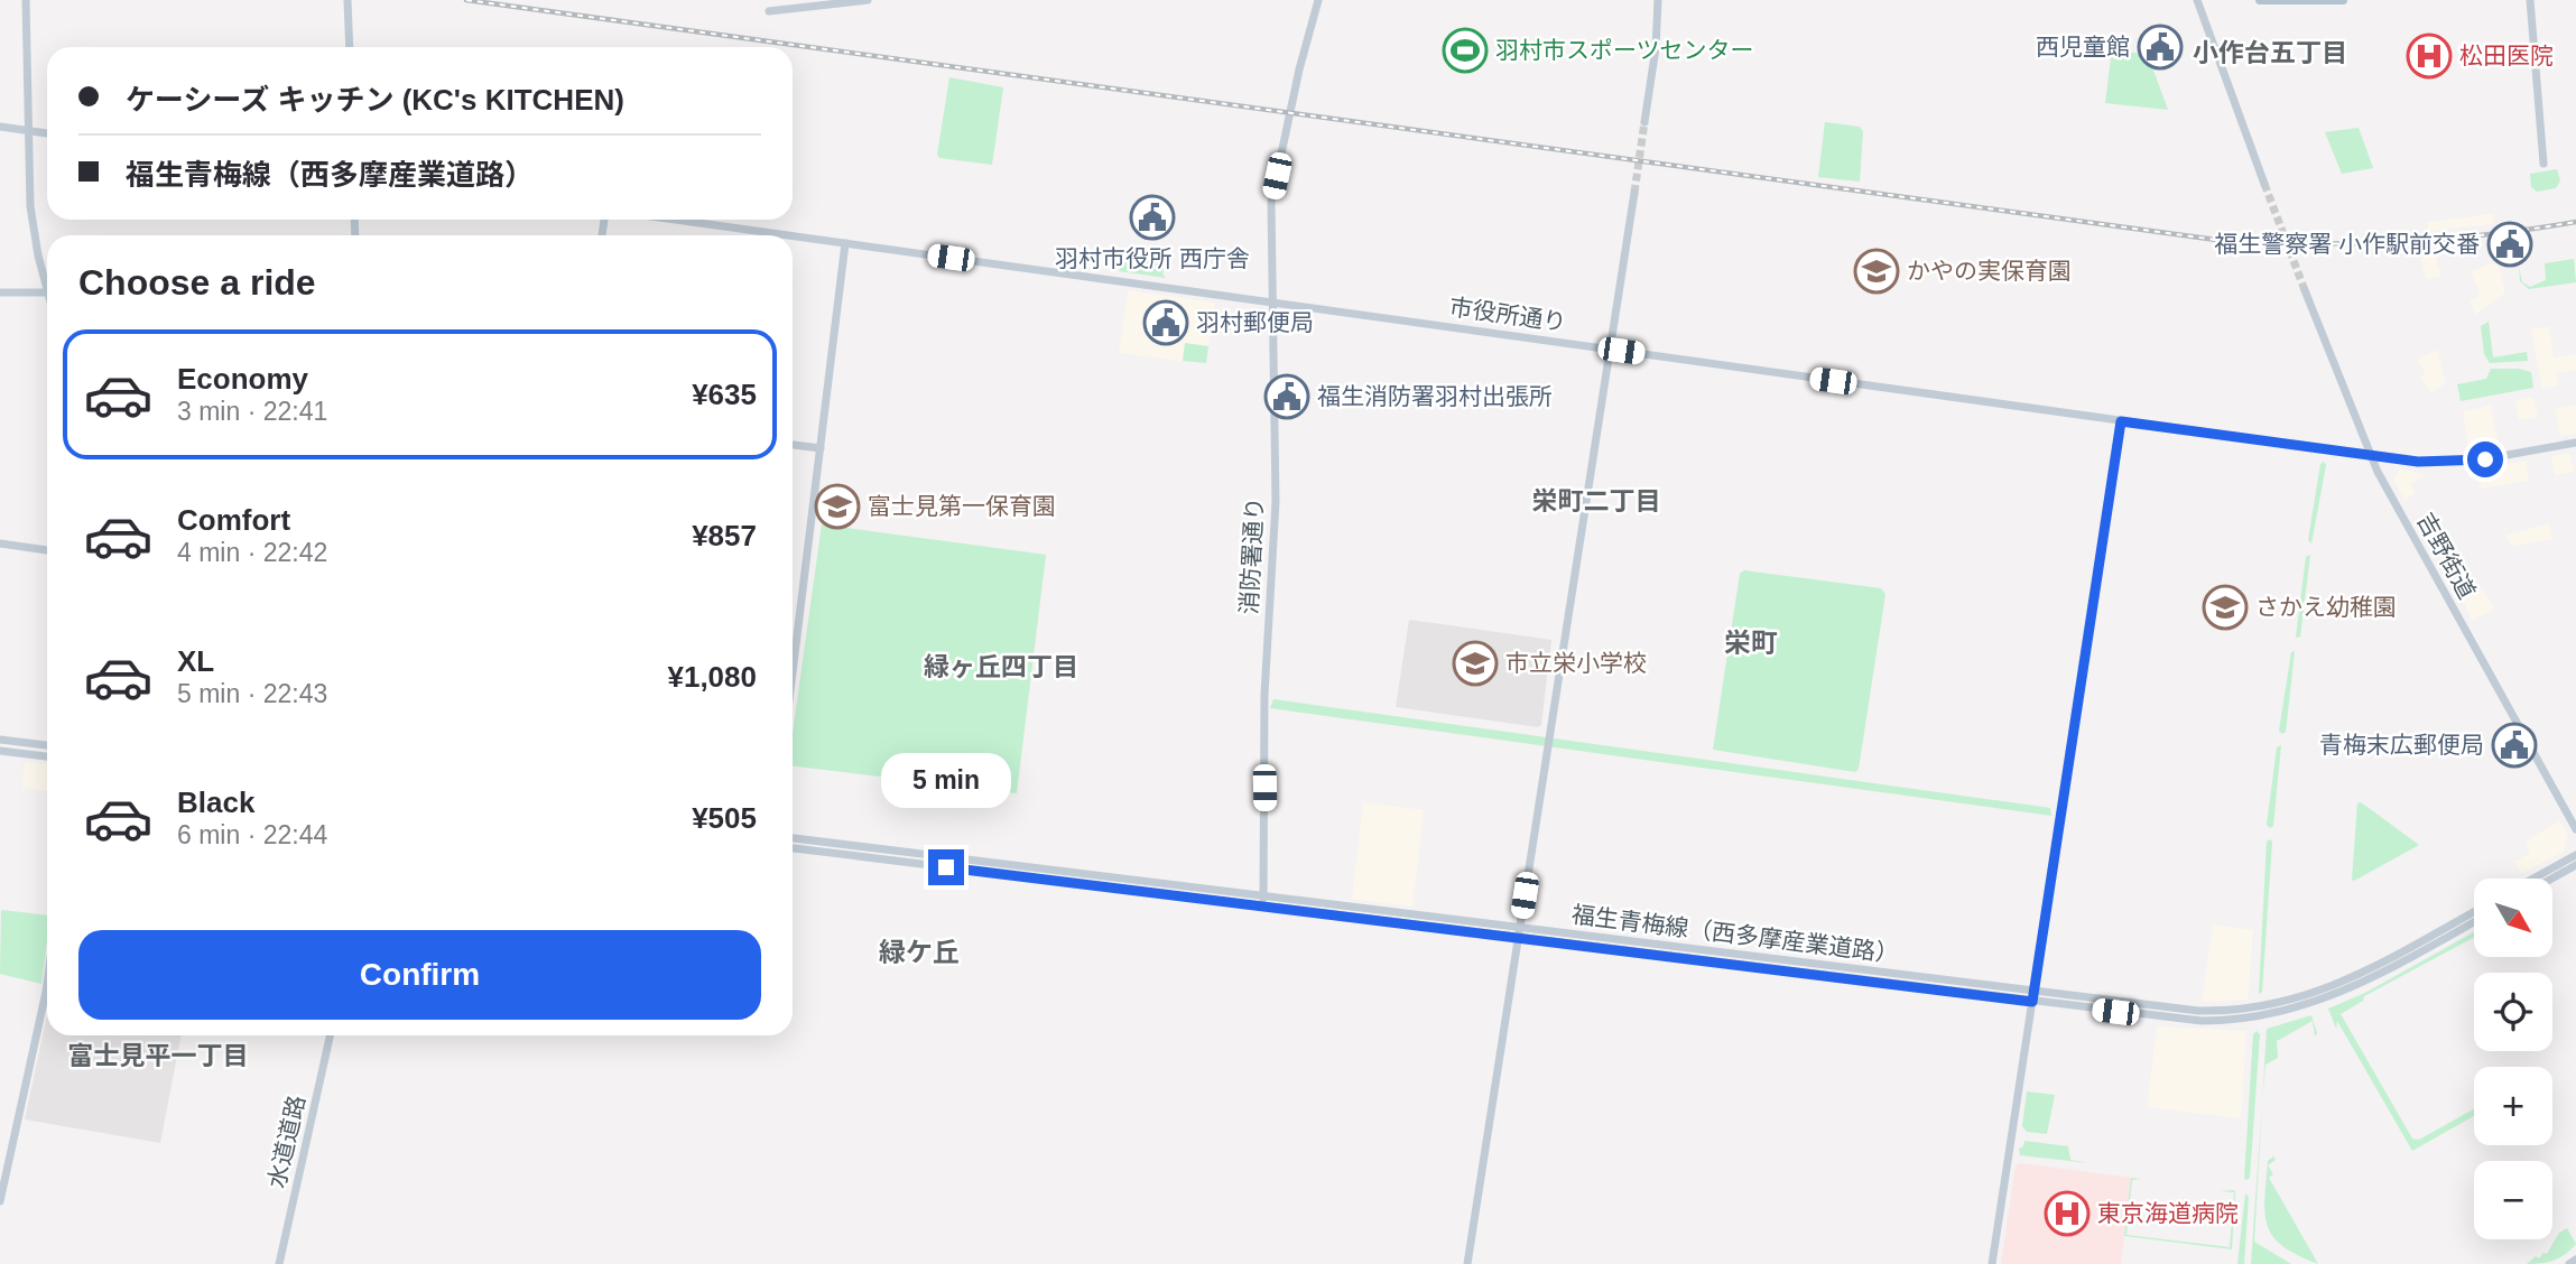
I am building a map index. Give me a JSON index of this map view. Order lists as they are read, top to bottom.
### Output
{
  "streets": {
    "street": [
      "市役所通り",
      "消防署通り",
      "吉野街道",
      "福生青梅線（西多摩産業道路）",
      "水道道路"
    ]
  },
  "crossings": [
    ["市役所通り", "消防署通り"],
    ["市役所通り", "吉野街道"],
    ["消防署通り", "福生青梅線（西多摩産業道路）"]
  ],
  "districts": [
    "小作台五丁目",
    "栄町二丁目",
    "栄町",
    "緑ヶ丘四丁目",
    "緑ケ丘",
    "富士見平一丁目"
  ],
  "places": {
    "public building": [
      "西児童館",
      "羽村市役所 西庁舎",
      "福生警察署 小作駅前交番",
      "羽村郵便局",
      "福生消防署羽村出張所",
      "青梅末広郵便局"
    ],
    "sports": ["羽村市スポーツセンター"],
    "hospital": ["松田医院", "東京海道病院"],
    "school or university": [
      "かやの実保育園",
      "富士見第一保育園",
      "さかえ幼稚園",
      "市立栄小学校"
    ]
  },
  "north": "bottom right",
  "page": {
    "banner": ["ケーシーズ キッチン (KC's KITCHEN)", "福生青梅線（西多摩産業道路）"],
    "heading": "Choose a ride",
    "list": [
      {
        "name": "Economy",
        "note": "3 min · 22:41",
        "value": "¥635"
      },
      {
        "name": "Comfort",
        "note": "4 min · 22:42",
        "value": "¥857"
      },
      {
        "name": "XL",
        "note": "5 min · 22:43",
        "value": "¥1,080"
      },
      {
        "name": "Black",
        "note": "6 min · 22:44",
        "value": "¥505"
      }
    ],
    "bubble": "5 min",
    "map_buttons": ["+", "−"],
    "buttons": "Confirm"
  }
}
